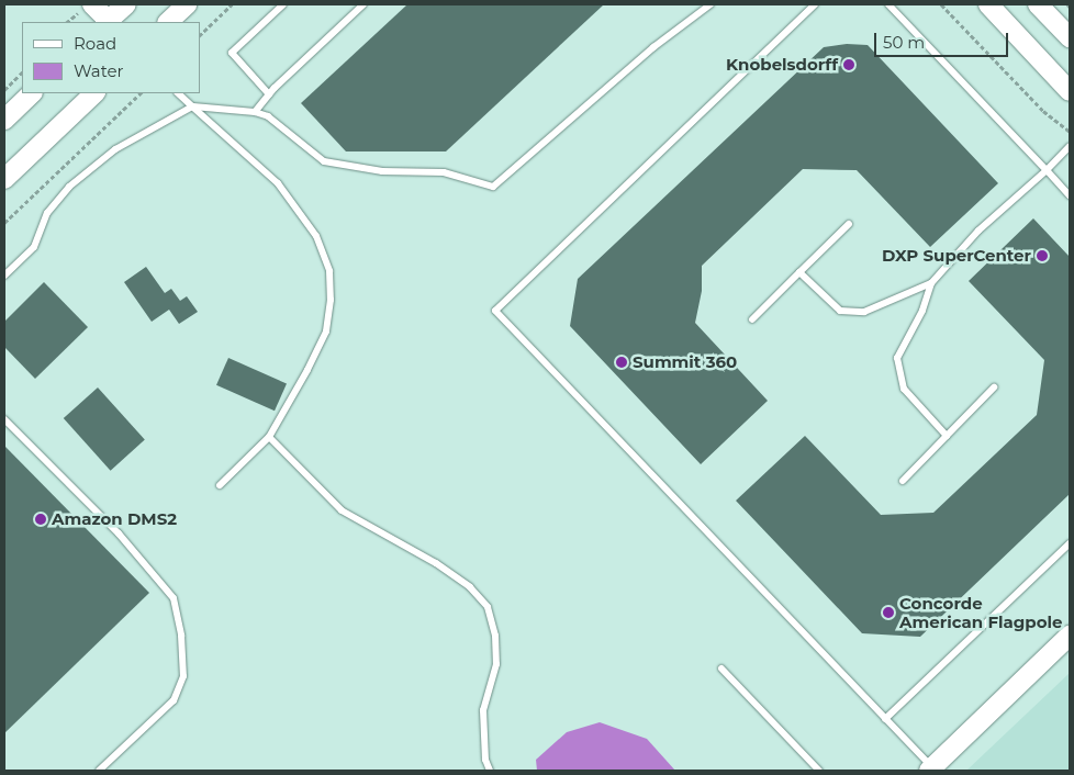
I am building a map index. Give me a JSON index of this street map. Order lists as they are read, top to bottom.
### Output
{
  "places": [
    "Knobelsdorff",
    "DXP SuperCenter",
    "Summit 360",
    "Amazon DMS2",
    "Concorde American Flagpole"
  ],
  "legend": ["Road", "Water"],
  "scale_bar": "50 m"
}
